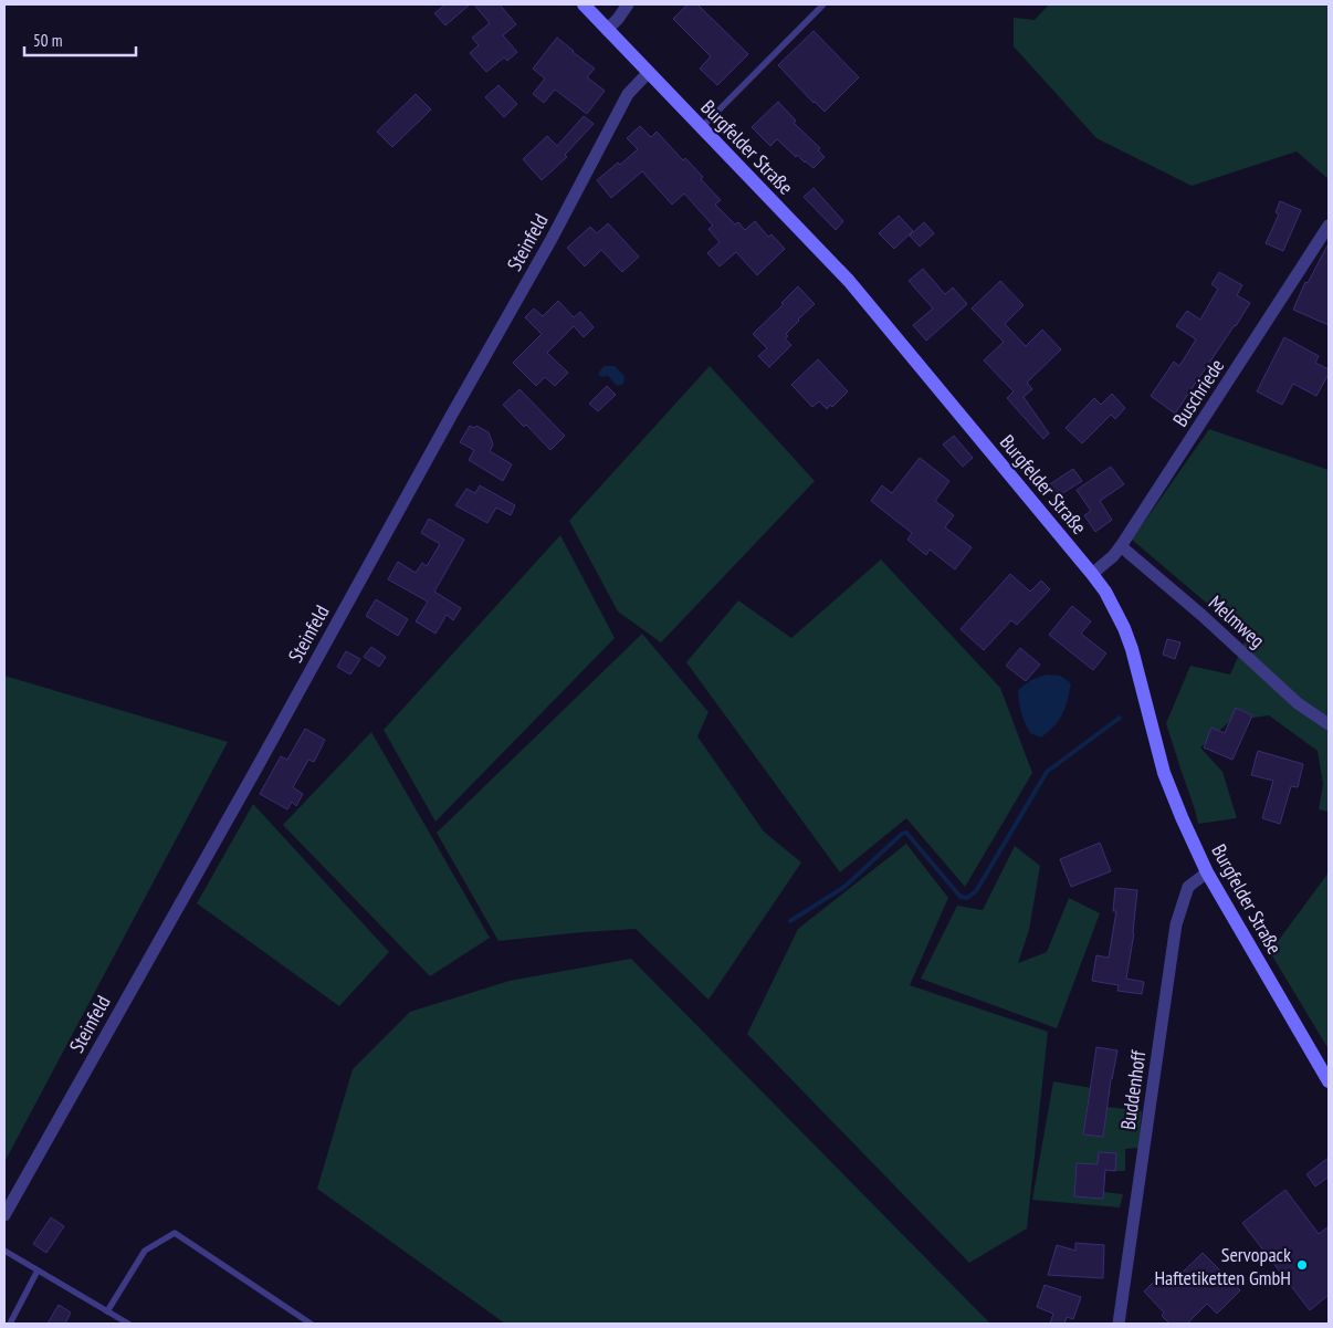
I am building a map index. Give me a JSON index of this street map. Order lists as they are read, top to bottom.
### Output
{
  "streets": {
    "street": [
      "Burgfelder Straße",
      "Steinfeld",
      "Buschriede",
      "Melmweg",
      "Buddenhoff"
    ]
  },
  "crossings": [
    ["Burgfelder Straße", "Steinfeld"],
    ["Burgfelder Straße", "Buschriede"],
    ["Burgfelder Straße", "Buddenhoff"],
    ["Buschriede", "Melmweg"]
  ],
  "places": ["Servopack Haftetiketten GmbH"],
  "scale_bar": "50 m"
}
